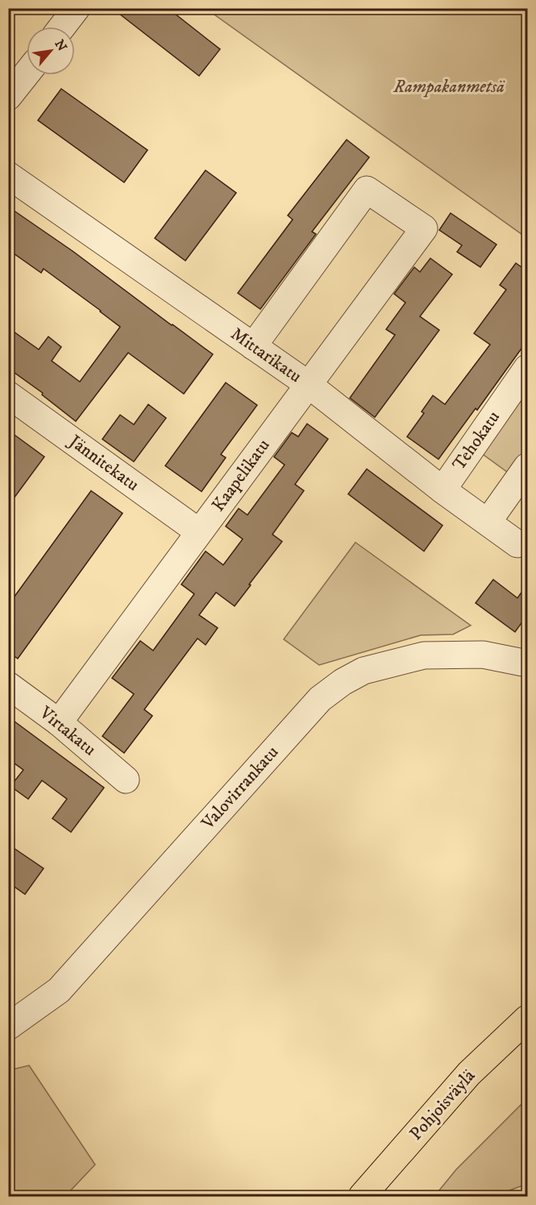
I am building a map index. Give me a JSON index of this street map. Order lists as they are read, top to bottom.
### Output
{
  "streets": {
    "main road": ["Pohjoisväylä"],
    "street": [
      "Mittarikatu",
      "Tehokatu",
      "Jännitekatu",
      "Kaapelikatu",
      "Virtakatu",
      "Valovirrankatu"
    ]
  },
  "crossings": [
    ["Mittarikatu", "Tehokatu"],
    ["Mittarikatu", "Kaapelikatu"],
    ["Jännitekatu", "Kaapelikatu"],
    ["Kaapelikatu", "Virtakatu"]
  ],
  "parks": ["Rampakanmetsä"],
  "north": "top right"
}
